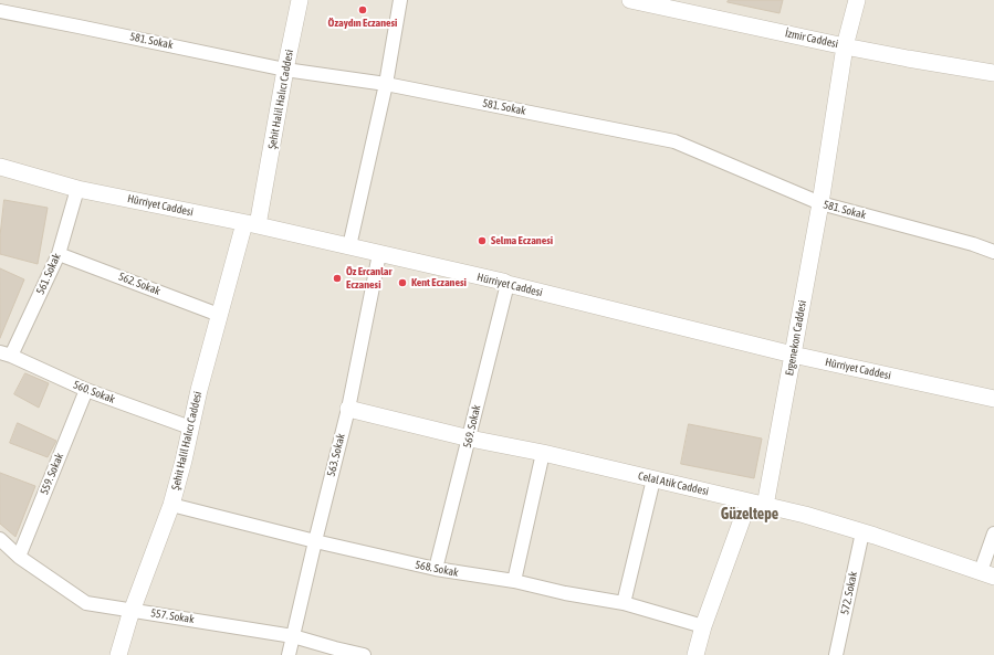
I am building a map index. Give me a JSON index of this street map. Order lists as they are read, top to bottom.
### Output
{
  "streets": {
    "street": [
      "İzmir Caddesi",
      "581. Sokak",
      "Şehit Halil Halıcı Caddesi",
      "Hürriyet Caddesi",
      "561. Sokak",
      "562. Sokak",
      "Ergenekon Caddesi",
      "560. Sokak",
      "569. Sokak",
      "563. Sokak",
      "559. Sokak",
      "Celal Atik Caddesi",
      "568. Sokak",
      "572. Sokak",
      "557. Sokak"
    ]
  },
  "crossings": [
    ["İzmir Caddesi", "Ergenekon Caddesi"],
    ["581. Sokak", "Şehit Halil Halıcı Caddesi"],
    ["581. Sokak", "Ergenekon Caddesi"],
    ["Şehit Halil Halıcı Caddesi", "Hürriyet Caddesi"],
    ["Şehit Halil Halıcı Caddesi", "562. Sokak"],
    ["Şehit Halil Halıcı Caddesi", "560. Sokak"],
    ["Şehit Halil Halıcı Caddesi", "568. Sokak"],
    ["Şehit Halil Halıcı Caddesi", "557. Sokak"],
    ["Hürriyet Caddesi", "561. Sokak"],
    ["Hürriyet Caddesi", "Ergenekon Caddesi"],
    ["Hürriyet Caddesi", "569. Sokak"],
    ["Hürriyet Caddesi", "563. Sokak"],
    ["561. Sokak", "562. Sokak"],
    ["561. Sokak", "560. Sokak"],
    ["Ergenekon Caddesi", "Celal Atik Caddesi"],
    ["560. Sokak", "559. Sokak"],
    ["569. Sokak", "Celal Atik Caddesi"],
    ["569. Sokak", "568. Sokak"],
    ["563. Sokak", "Celal Atik Caddesi"],
    ["563. Sokak", "568. Sokak"],
    ["563. Sokak", "557. Sokak"],
    ["559. Sokak", "557. Sokak"],
    ["Celal Atik Caddesi", "572. Sokak"]
  ],
  "districts": ["Güzeltepe"],
  "places": [
    "Özaydın Eczanesi",
    "Selma Eczanesi",
    "Öz Ercanlar Eczanesi",
    "Kent Eczanesi"
  ]
}
